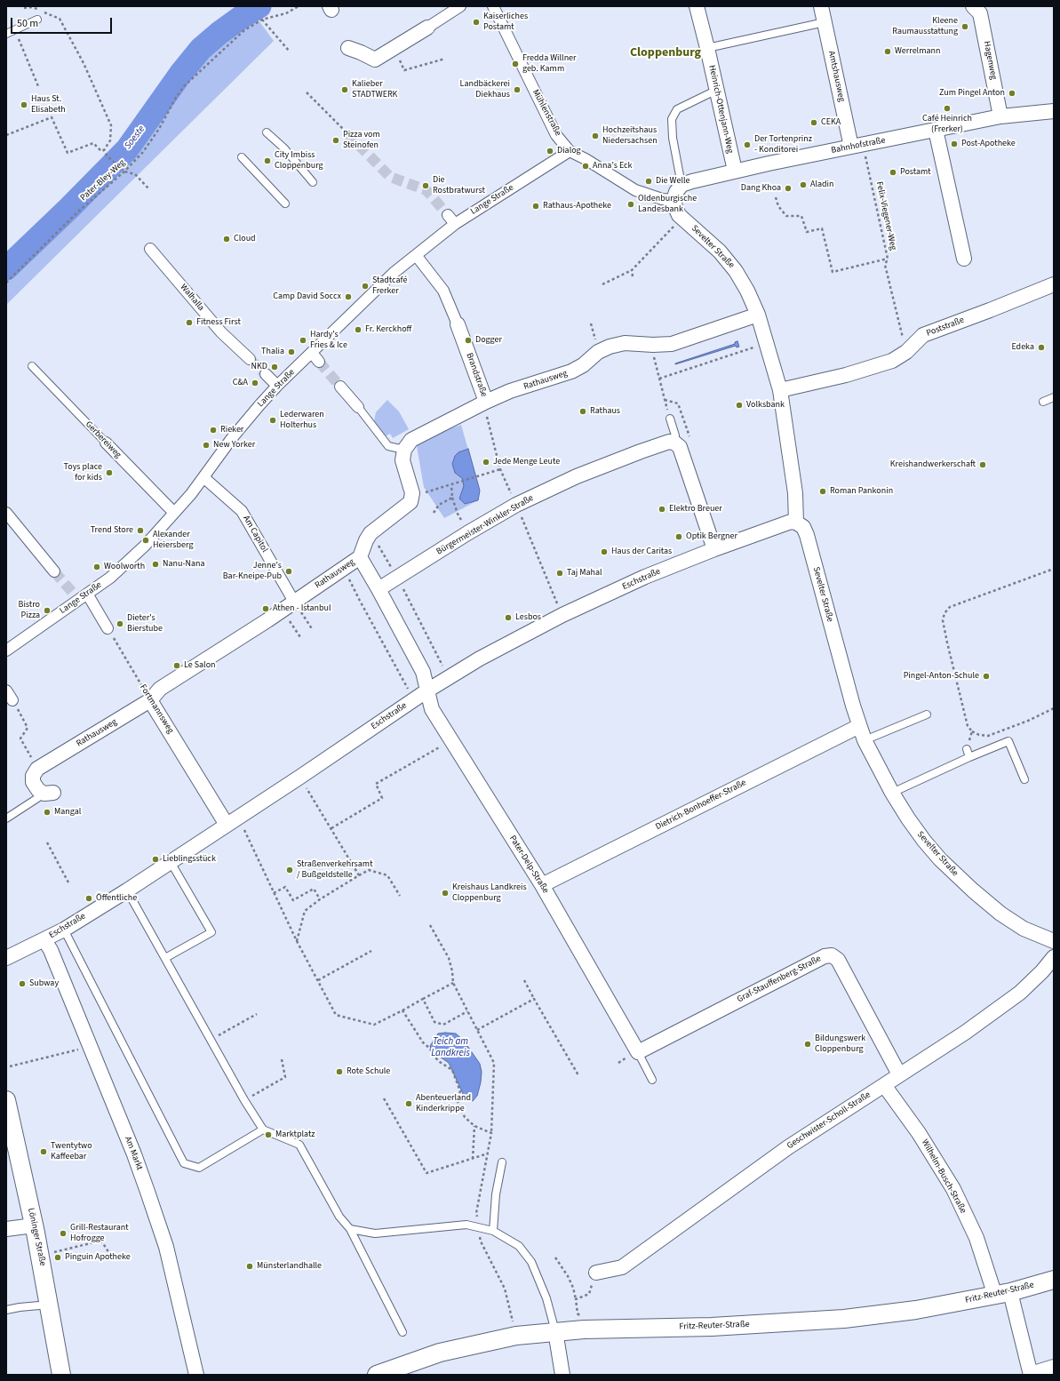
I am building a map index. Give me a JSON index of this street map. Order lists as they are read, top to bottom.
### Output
{
  "streets": {
    "street": [
      "Hagenweg",
      "Amtshausweg",
      "Heinrich-Ottenjann-Weg",
      "Mühlenstraße",
      "Bahnhofstraße",
      "Lange Straße",
      "Sevelter Straße",
      "Walhalla",
      "Poststraße",
      "Brandstraße",
      "Rathausweg",
      "Gerbereiweg",
      "Bürgermeister-Winkler-Straße",
      "Am Capitol",
      "Eschstraße",
      "Fortmannsweg",
      "Dietrich-Bonhoeffer-Straße",
      "Pater-Delp-Straße",
      "Graf-Stauffenberg-Straße",
      "Geschwister-Scholl-Straße",
      "Am Markt",
      "Wilhelm-Busch-Straße",
      "Löninger Straße",
      "Fritz-Reuter-Straße"
    ],
    "path": ["Pater-Bley-Weg", "Felix-Viegener-Weg"]
  },
  "crossings": [
    ["Hagenweg", "Bahnhofstraße"],
    ["Amtshausweg", "Bahnhofstraße"],
    ["Amtshausweg", "Felix-Viegener-Weg"],
    ["Heinrich-Ottenjann-Weg", "Bahnhofstraße"],
    ["Mühlenstraße", "Lange Straße"],
    ["Mühlenstraße", "Sevelter Straße"],
    ["Bahnhofstraße", "Felix-Viegener-Weg"],
    ["Lange Straße", "Brandstraße"],
    ["Lange Straße", "Gerbereiweg"],
    ["Lange Straße", "Am Capitol"],
    ["Felix-Viegener-Weg", "Poststraße"],
    ["Sevelter Straße", "Poststraße"],
    ["Sevelter Straße", "Rathausweg"],
    ["Sevelter Straße", "Eschstraße"],
    ["Sevelter Straße", "Dietrich-Bonhoeffer-Straße"],
    ["Brandstraße", "Rathausweg"],
    ["Rathausweg", "Am Capitol"],
    ["Rathausweg", "Fortmannsweg"],
    ["Eschstraße", "Fortmannsweg"],
    ["Eschstraße", "Pater-Delp-Straße"],
    ["Eschstraße", "Am Markt"],
    ["Dietrich-Bonhoeffer-Straße", "Pater-Delp-Straße"],
    ["Pater-Delp-Straße", "Graf-Stauffenberg-Straße"],
    ["Graf-Stauffenberg-Straße", "Geschwister-Scholl-Straße"],
    ["Geschwister-Scholl-Straße", "Wilhelm-Busch-Straße"],
    ["Wilhelm-Busch-Straße", "Fritz-Reuter-Straße"]
  ],
  "districts": ["Cloppenburg"],
  "water": ["Soeste", "Teich am Landkreis"],
  "places": [
    "Kaiserliches Postamt",
    "Kleene Raumausstattung",
    "Werrelmann",
    "Fredda Willner geb. Kamm",
    "Kalieber STADTWERK",
    "Landbäckerei Diekhaus",
    "Zum Pingel Anton",
    "Haus St. Elisabeth",
    "Café Heinrich (Frerker)",
    "CEKA",
    "Hochzeitshaus Niedersachsen",
    "Pizza vom Steinofen",
    "Post-Apotheke",
    "Der Tortenprinz - Konditorei",
    "Dialog",
    "City Imbiss Cloppenburg",
    "Anna's Eck",
    "Postamt",
    "Die Welle",
    "Aladin",
    "Die Rostbratwurst",
    "Dang Khoa",
    "Oldenburgische Landesbank",
    "Rathaus-Apotheke",
    "Cloud",
    "Stadtcafé Frerker",
    "Camp David Soccx",
    "Fitness First",
    "Fr. Kerckhoff",
    "Hardy's Fries & Ice",
    "Dogger",
    "Edeka",
    "Thalia",
    "NKD",
    "C&A",
    "Volksbank",
    "Rathaus",
    "Lederwaren Holterhus",
    "Rieker",
    "New Yorker",
    "Jede Menge Leute",
    "Kreishandwerkerschaft",
    "Toys place for kids",
    "Roman Pankonin",
    "Elektro Breuer",
    "Trend Store",
    "Optik Bergner",
    "Alexander Heiersberg",
    "Haus der Caritas",
    "Nanu-Nana",
    "Woolworth",
    "Jenne's Bar-Kneipe-Pub",
    "Taj Mahal",
    "Athen - Istanbul",
    "Bistro Pizza",
    "Lesbos",
    "Dieter's Bierstube",
    "Le Salon",
    "Pingel-Anton-Schule",
    "Mangal",
    "Lieblingsstück",
    "Straßenverkehrsamt / Bußgeldstelle",
    "Kreishaus Landkreis Cloppenburg",
    "Öffentliche",
    "Subway",
    "Bildungswerk Cloppenburg",
    "Rote Schule",
    "Abenteuerland Kinderkrippe",
    "Marktplatz",
    "Twentytwo Kaffeebar",
    "Grill-Restaurant Hofrogge",
    "Pinguin Apotheke",
    "Münsterlandhalle"
  ],
  "scale_bar": "50 m"
}
